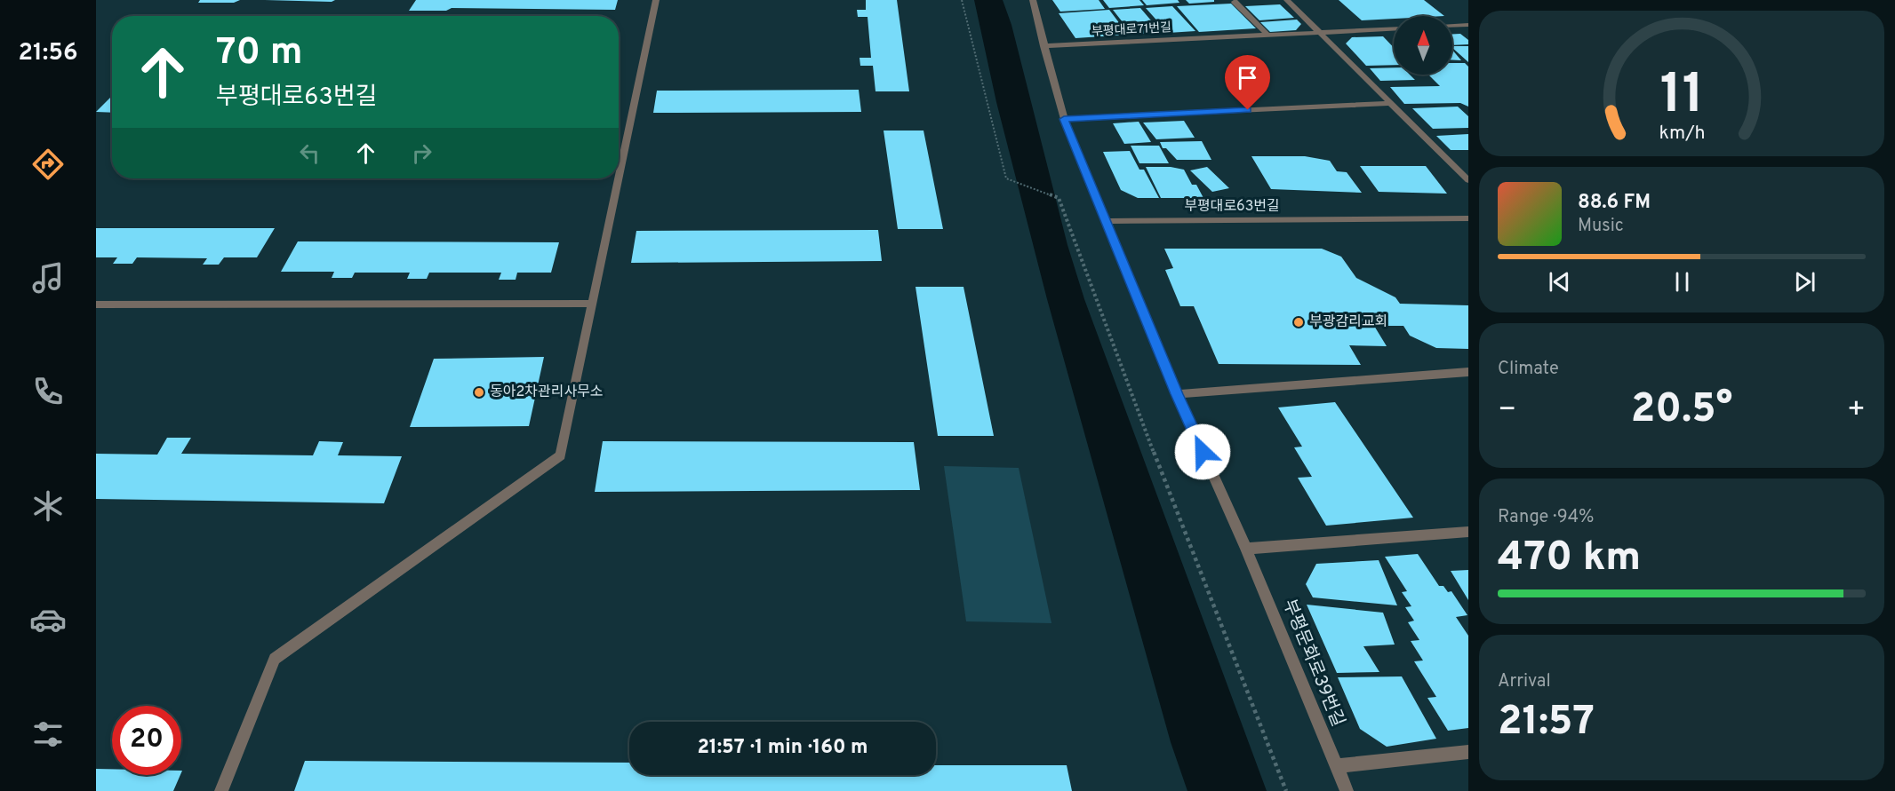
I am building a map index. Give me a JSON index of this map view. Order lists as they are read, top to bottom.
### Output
{
  "streets": {
    "street": ["부평대로71번길", "부평대로63번길", "부평문화로39번길"]
  },
  "crossings": [
    ["부평대로63번길", "부평문화로39번길"]
  ],
  "places": ["부광감리교회", "동아2차관리사무소"],
  "north": "top",
  "page": {
    "tabs": "21:56",
    "turn": ["70 m", "부평대로63번길"],
    "song": ["88.6 FM", "Music"],
    "tile": [
      "Climate",
      ["Range · 94%", "470 km"],
      ["Arrival", "21:57"]
    ],
    "heat": ["−", "20.5°", "+"],
    "limit": "20",
    "trip": "21:57 · 1 min · 160 m",
    "gauge": ["11", "km/h"]
  }
}
